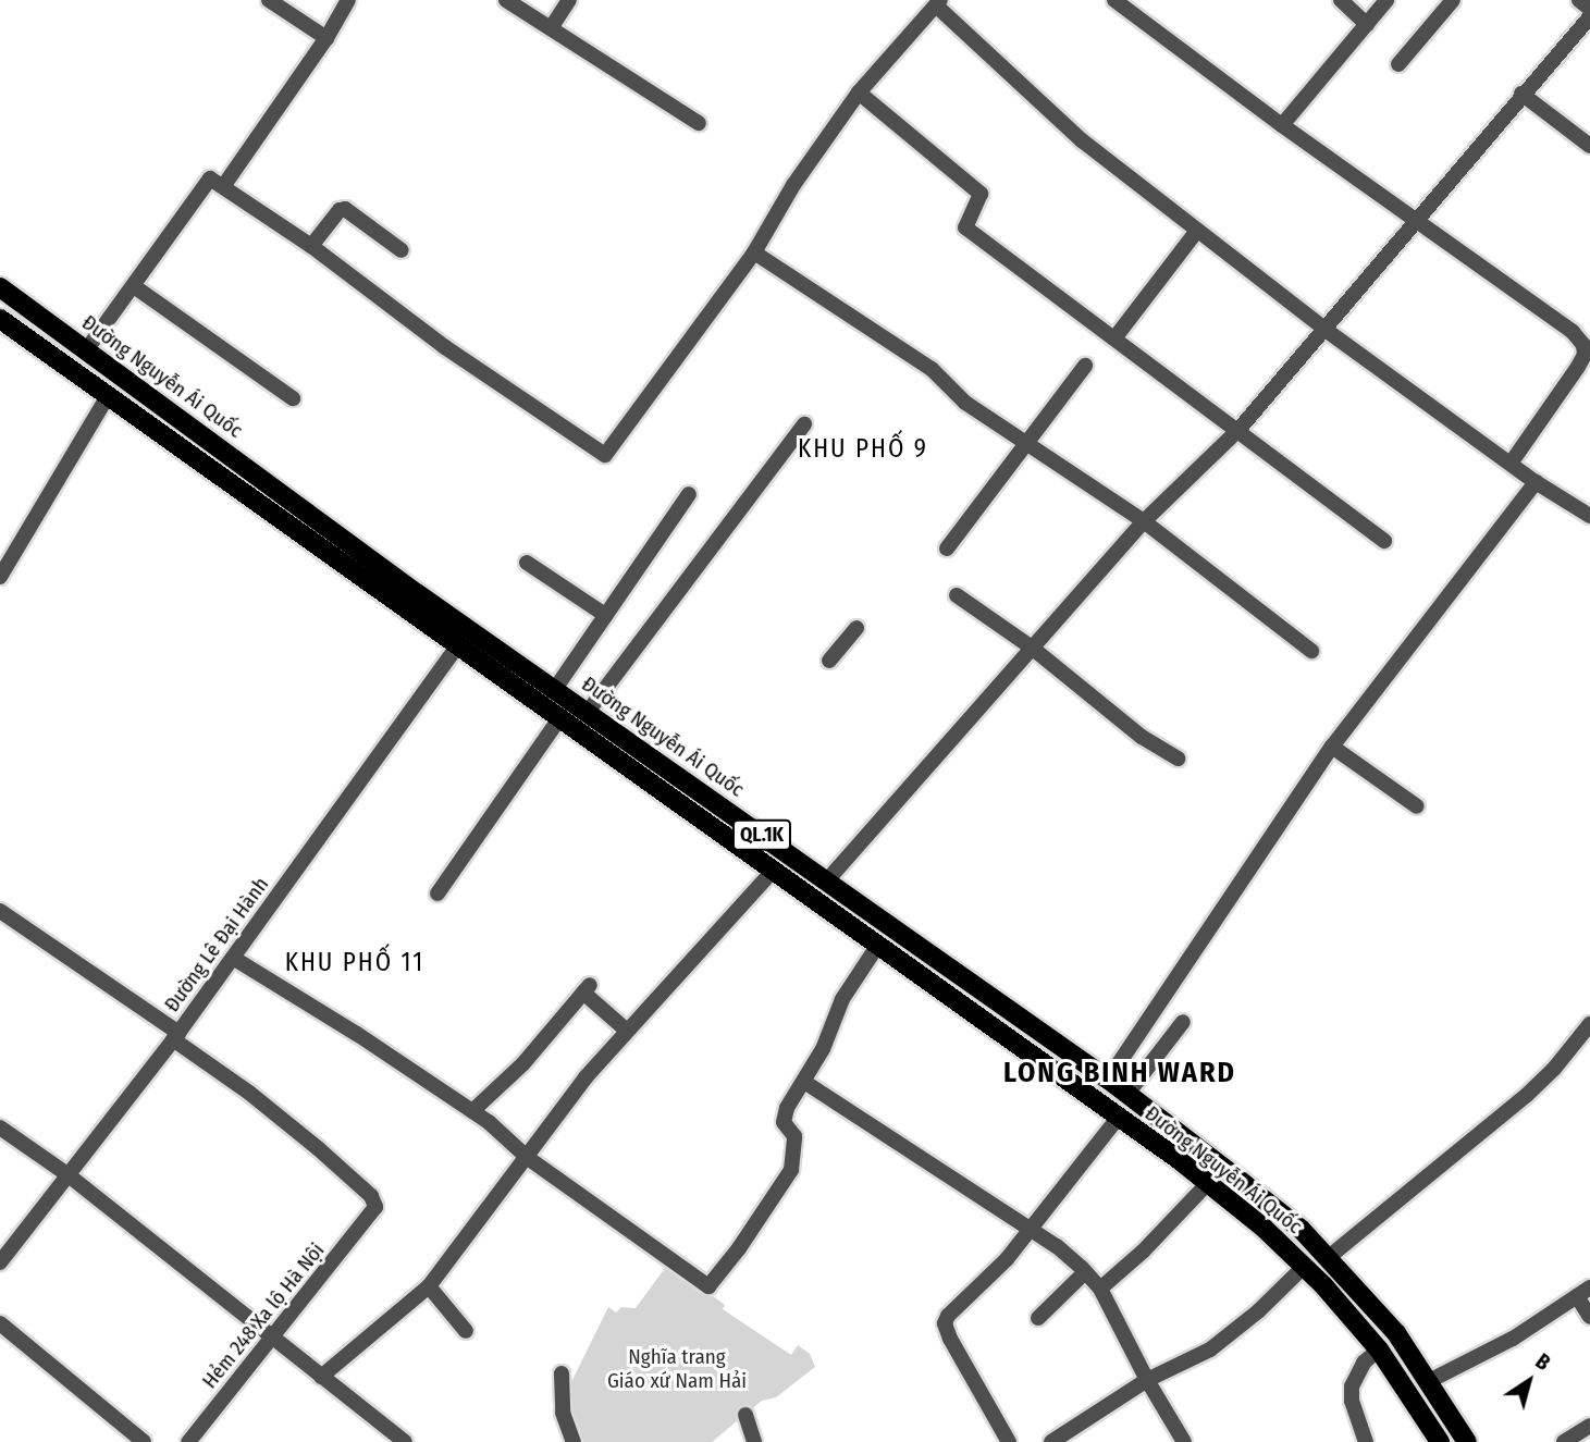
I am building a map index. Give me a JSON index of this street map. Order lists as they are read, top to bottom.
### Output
{
  "streets": {
    "main road": ["Đường Nguyễn Ái Quốc", "QL.1K"],
    "street": ["Đường Lê Đại Hành", "Hẻm 248 Xa lộ Hà Nội"]
  },
  "crossings": [
    ["Đường Nguyễn Ái Quốc", "Đường Lê Đại Hành"],
    ["Đường Lê Đại Hành", "Hẻm 248 Xa lộ Hà Nội"]
  ],
  "districts": ["KHU PHỐ 9", "KHU PHỐ 11", "LONG BINH WARD"],
  "parks": ["Nghĩa trang Giáo xứ Nam Hải"],
  "north": "top right"
}
